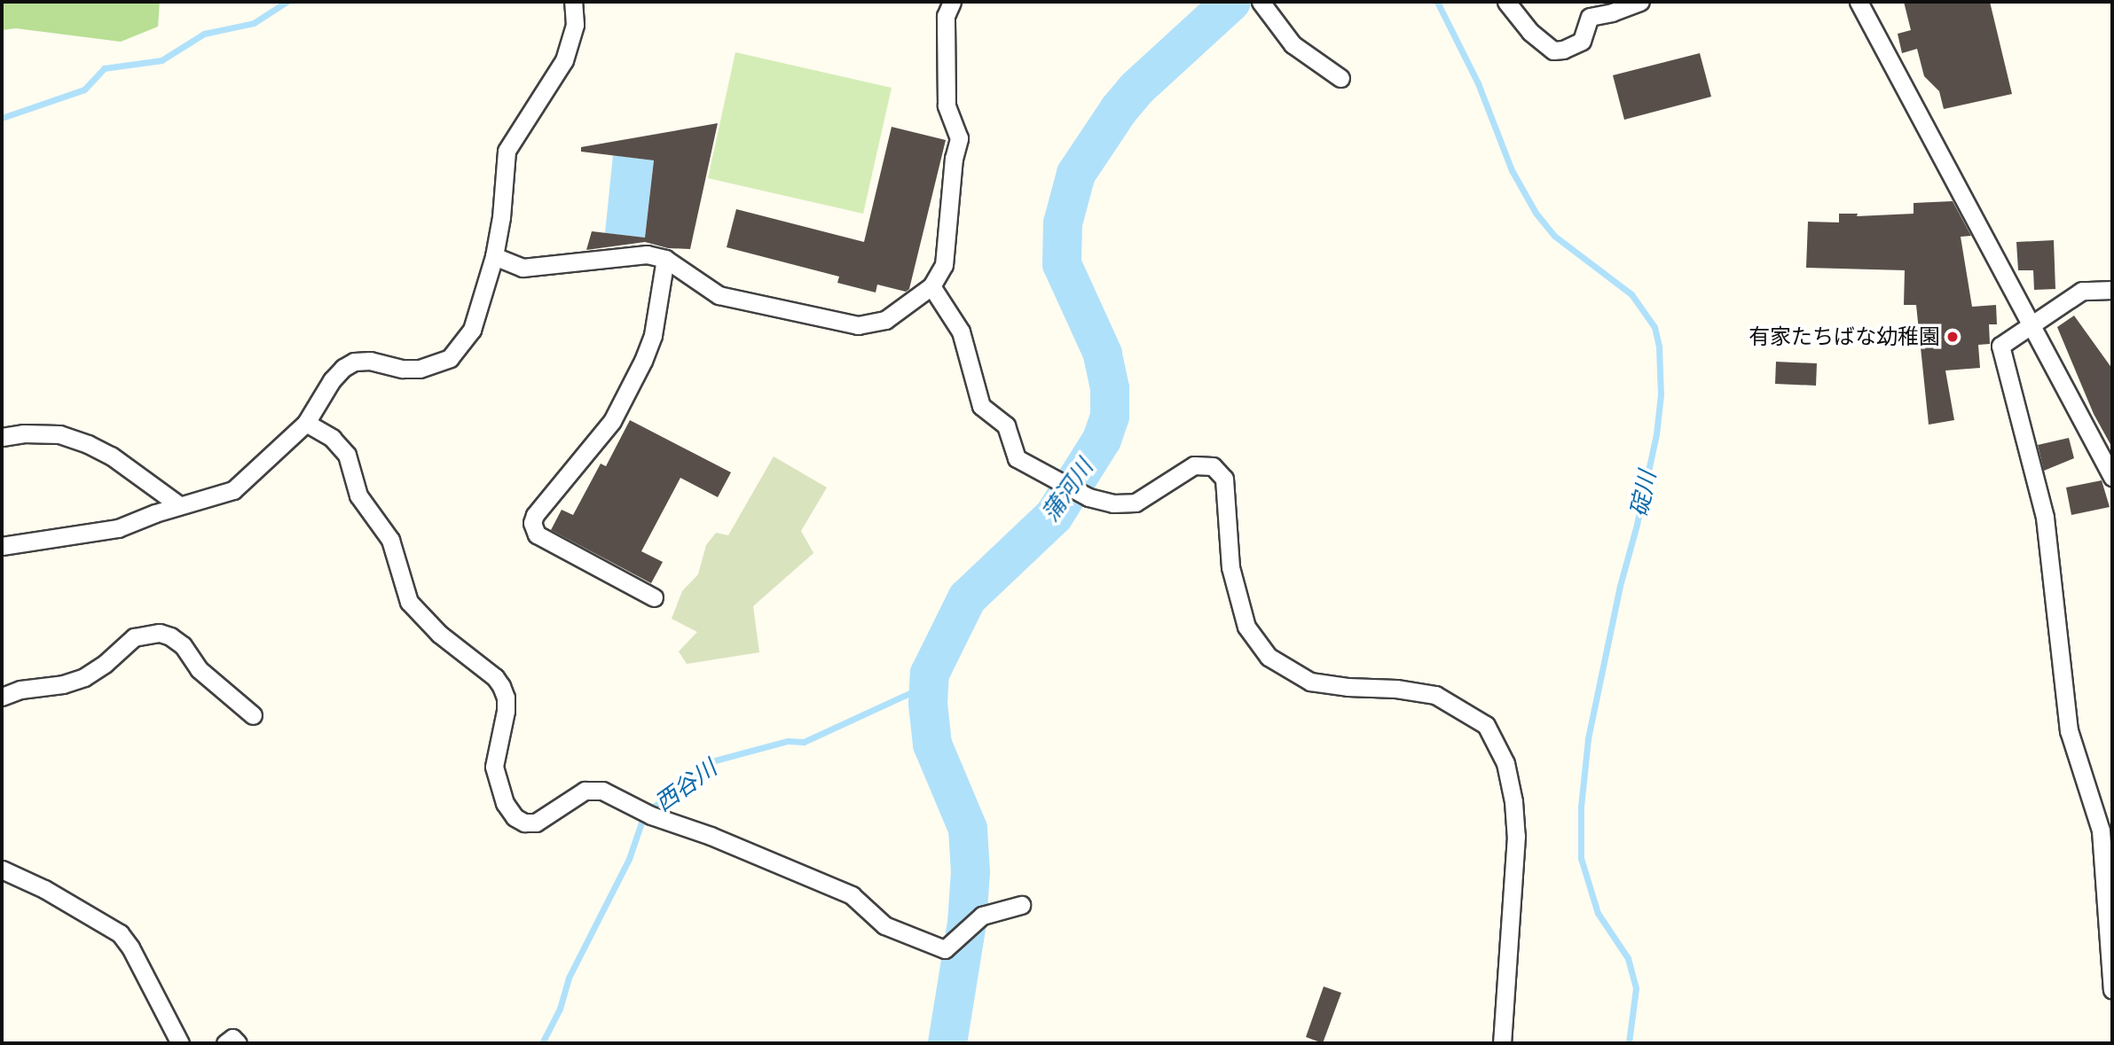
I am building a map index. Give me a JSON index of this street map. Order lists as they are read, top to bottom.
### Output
{
  "water": ["蒲河川", "碇川", "西谷川"],
  "places": ["有家たちばな幼稚園"]
}
